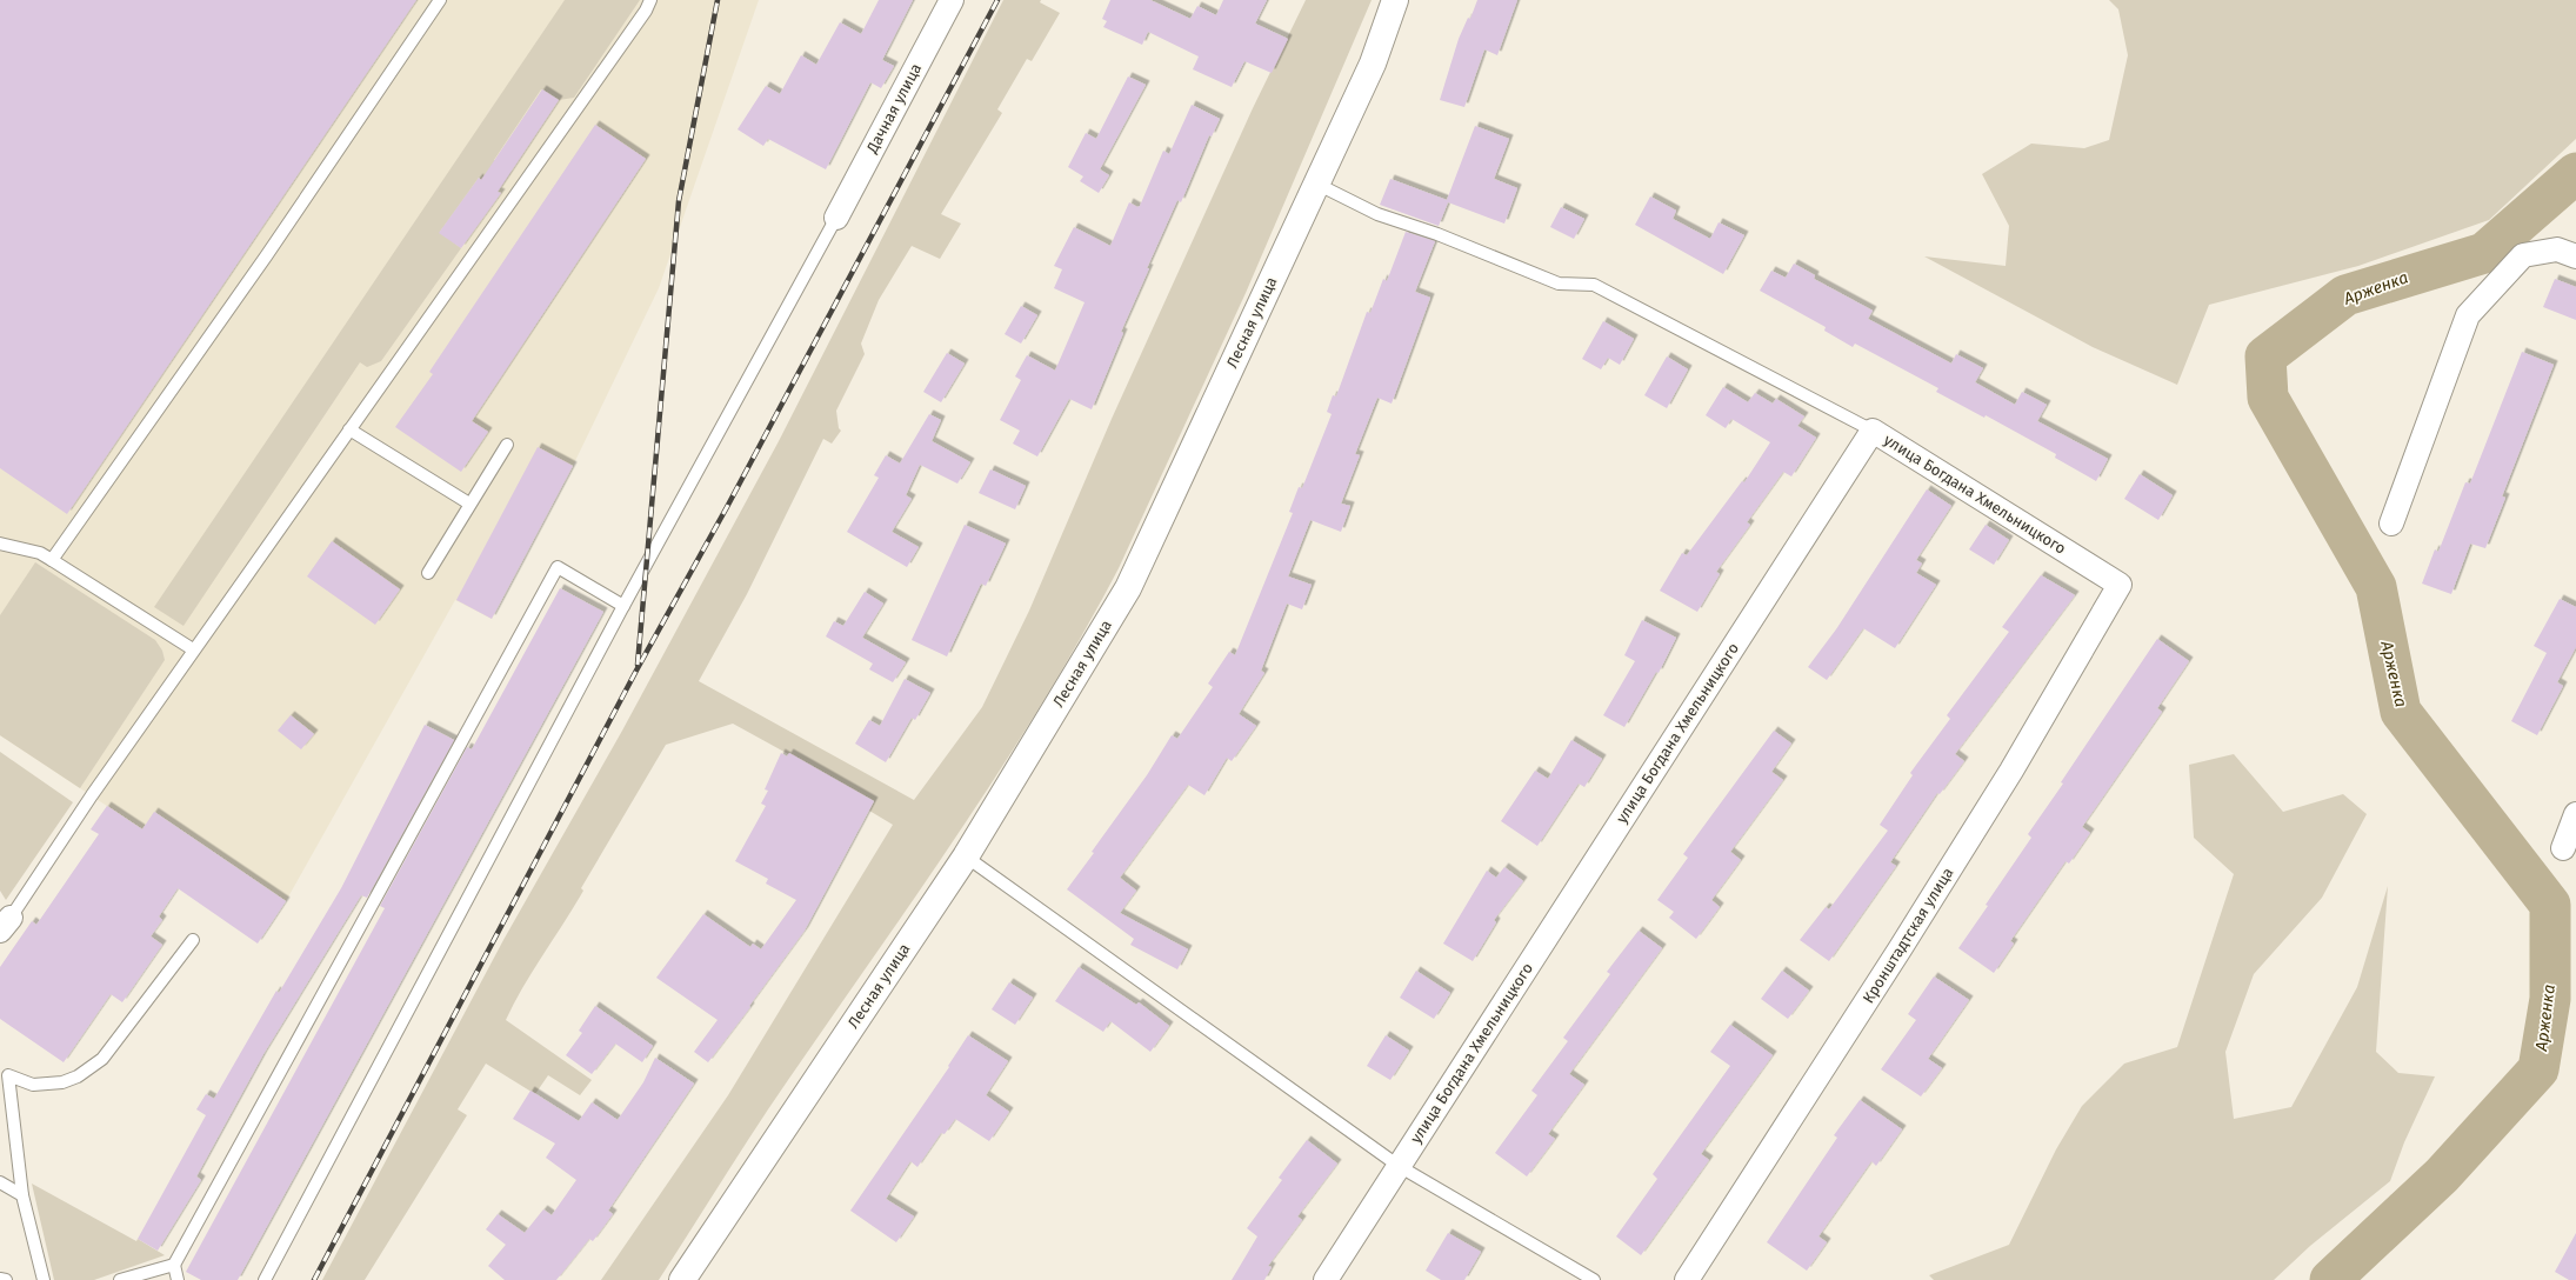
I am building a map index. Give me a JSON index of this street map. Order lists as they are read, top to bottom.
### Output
{
  "streets": {
    "street": [
      "Дачная улица",
      "Лесная улица",
      "улица Богдана Хмельницкого",
      "Кронштадтская улица"
    ]
  },
  "crossings": [
    ["улица Богдана Хмельницкого", "Кронштадтская улица"]
  ],
  "water": ["Арженка"]
}
